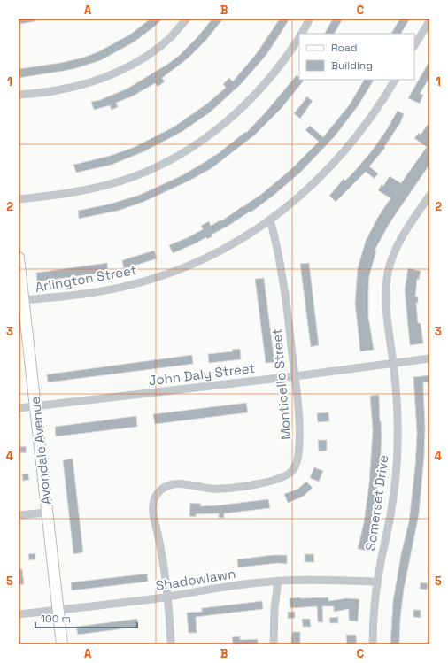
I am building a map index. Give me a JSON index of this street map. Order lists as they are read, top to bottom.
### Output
{
  "streets": {
    "street": [
      "Arlington Street",
      "John Daly Street",
      "Monticello Street",
      "Avondale Avenue",
      "Somerset Drive",
      "Shadowlawn"
    ]
  },
  "crossings": [
    ["Arlington Street", "Monticello Street"],
    ["Arlington Street", "Avondale Avenue"],
    ["John Daly Street", "Monticello Street"],
    ["John Daly Street", "Avondale Avenue"],
    ["John Daly Street", "Somerset Drive"],
    ["Monticello Street", "Shadowlawn"],
    ["Avondale Avenue", "Shadowlawn"],
    ["Somerset Drive", "Shadowlawn"]
  ],
  "legend": ["Road", "Building"],
  "scale_bar": "100 m",
  "grid": {
    "columns": ["A", "B", "C"],
    "rows": [
      "1",
      "2",
      "3",
      "4",
      "5"
    ]
  }
}
